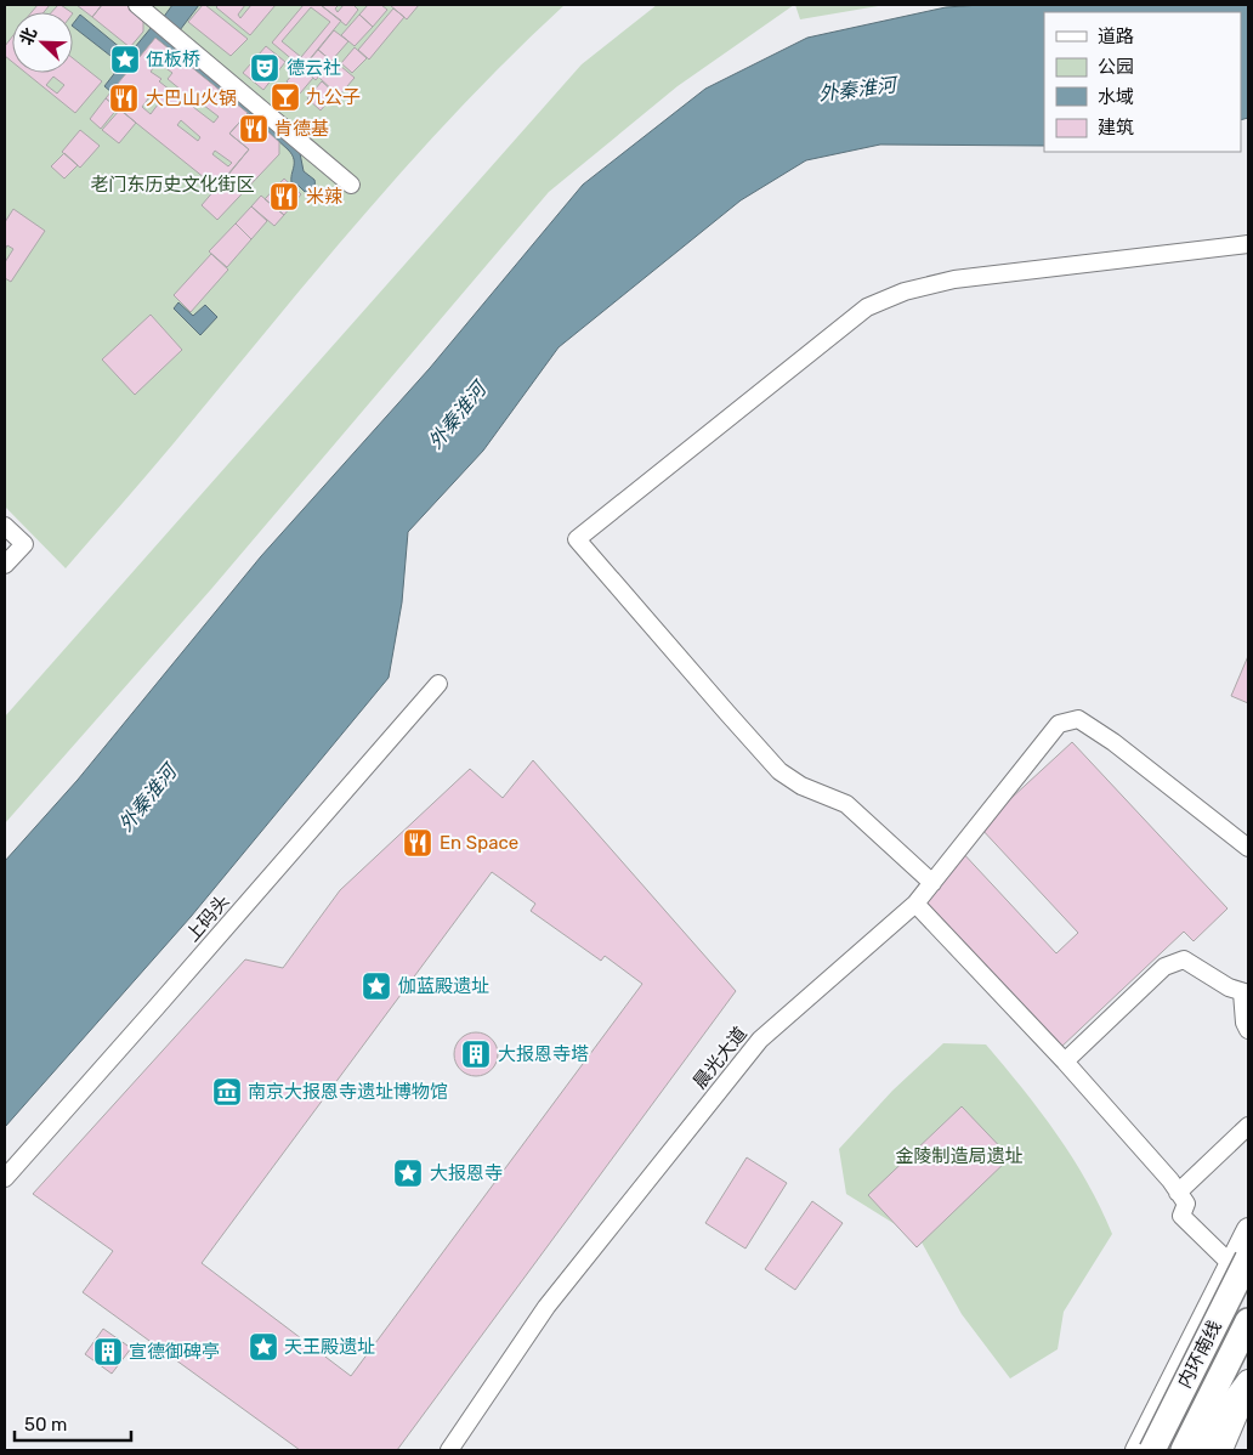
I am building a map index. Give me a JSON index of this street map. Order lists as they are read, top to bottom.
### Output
{
  "streets": {
    "highway": ["内环南线"],
    "street": ["上码头", "晨光大道"]
  },
  "water": ["外秦淮河"],
  "parks": ["老门东历史文化街区", "金陵制造局遗址"],
  "places": {
    "place": [
      "伍板桥",
      "伽蓝殿遗址",
      "大报恩寺",
      "天王殿遗址"
    ],
    "theatre": ["德云社"],
    "bar": ["九公子"],
    "restaurant": [
      "大巴山火锅",
      "肯德基",
      "米辣",
      "En Space"
    ],
    "building": ["大报恩寺塔", "宣德御碑亭"],
    "museum": ["南京大报恩寺遗址博物馆"]
  },
  "legend": [
    "道路",
    "公园",
    "水域",
    "建筑"
  ],
  "scale_bar": "50 m",
  "north": "top left"
}
